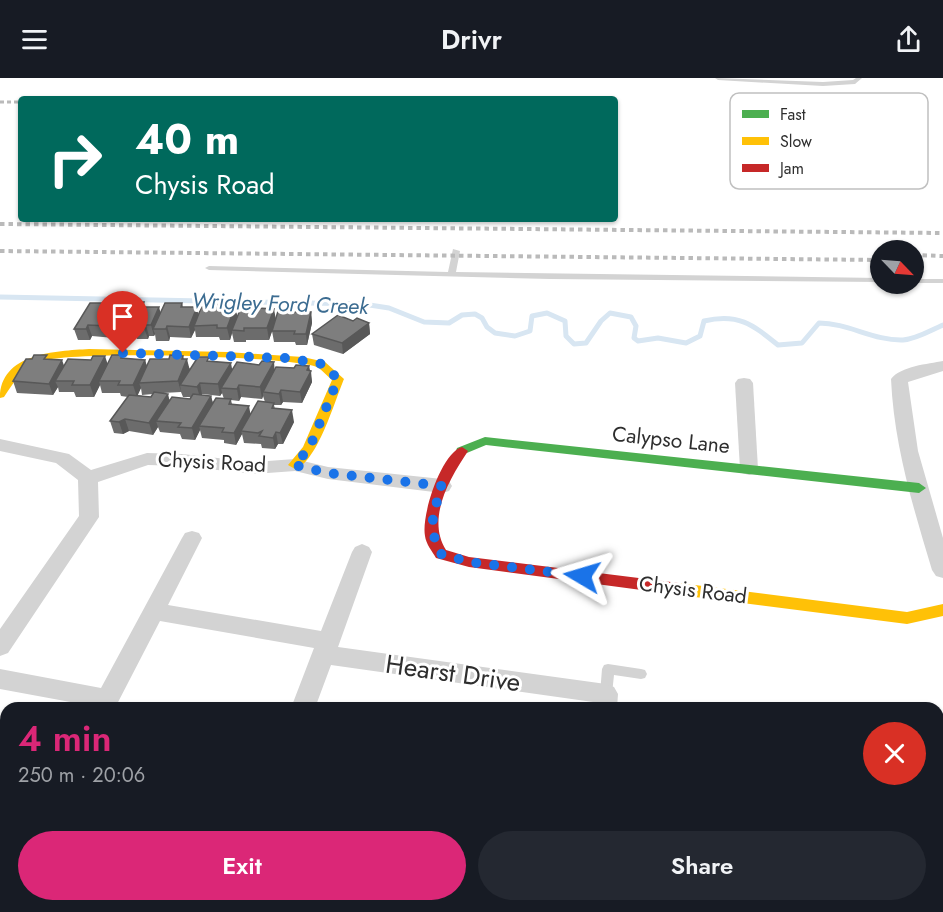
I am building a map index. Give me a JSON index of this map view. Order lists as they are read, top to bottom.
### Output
{
  "streets": {
    "street": ["Calypso Lane", "Chysis Road", "Hearst Drive"]
  },
  "crossings": [
    ["Calypso Lane", "Chysis Road"]
  ],
  "water": ["Wrigley Ford Creek"],
  "legend": ["Fast", "Slow", "Jam"],
  "north": "bottom right",
  "page": {
    "header": "Drivr",
    "turn": ["40 m", "Chysis Road"],
    "heading": ["4 min", "250 m · 20:06"],
    "buttons": ["Exit", "Share"]
  }
}
